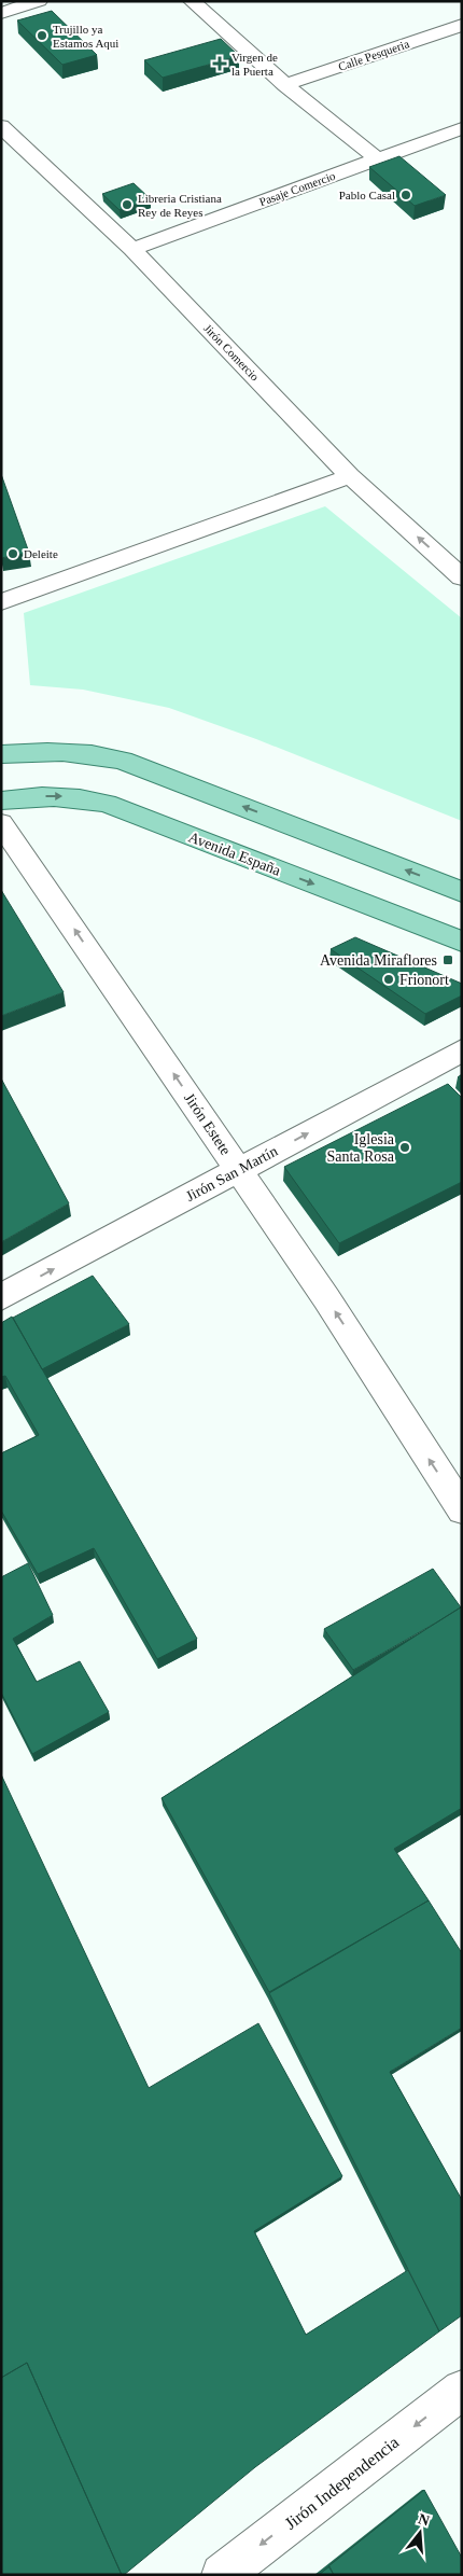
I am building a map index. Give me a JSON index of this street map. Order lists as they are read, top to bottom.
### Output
{
  "streets": {
    "main road": ["Avenida España"],
    "street": [
      "Calle Pesqueria",
      "Pasaje Comercio",
      "Jirón Comercio",
      "Jirón Estete",
      "Jirón San Martín",
      "Jirón Independencia"
    ]
  },
  "crossings": [
    ["Pasaje Comercio", "Jirón Comercio"],
    ["Jirón Estete", "Jirón San Martín"]
  ],
  "one_way": ["Jirón Estete", "Jirón San Martín", "Jirón Independencia"],
  "places": {
    "other": [
      "Trujillo ya Estamos Aqui",
      "Pablo Casal",
      "Libreria Cristiana Rey de Reyes",
      "Deleite",
      "Frionort",
      "Iglesia Santa Rosa"
    ],
    "health": ["Virgen de la Puerta"],
    "transit": ["Avenida Miraflores"]
  },
  "north": "top"
}
